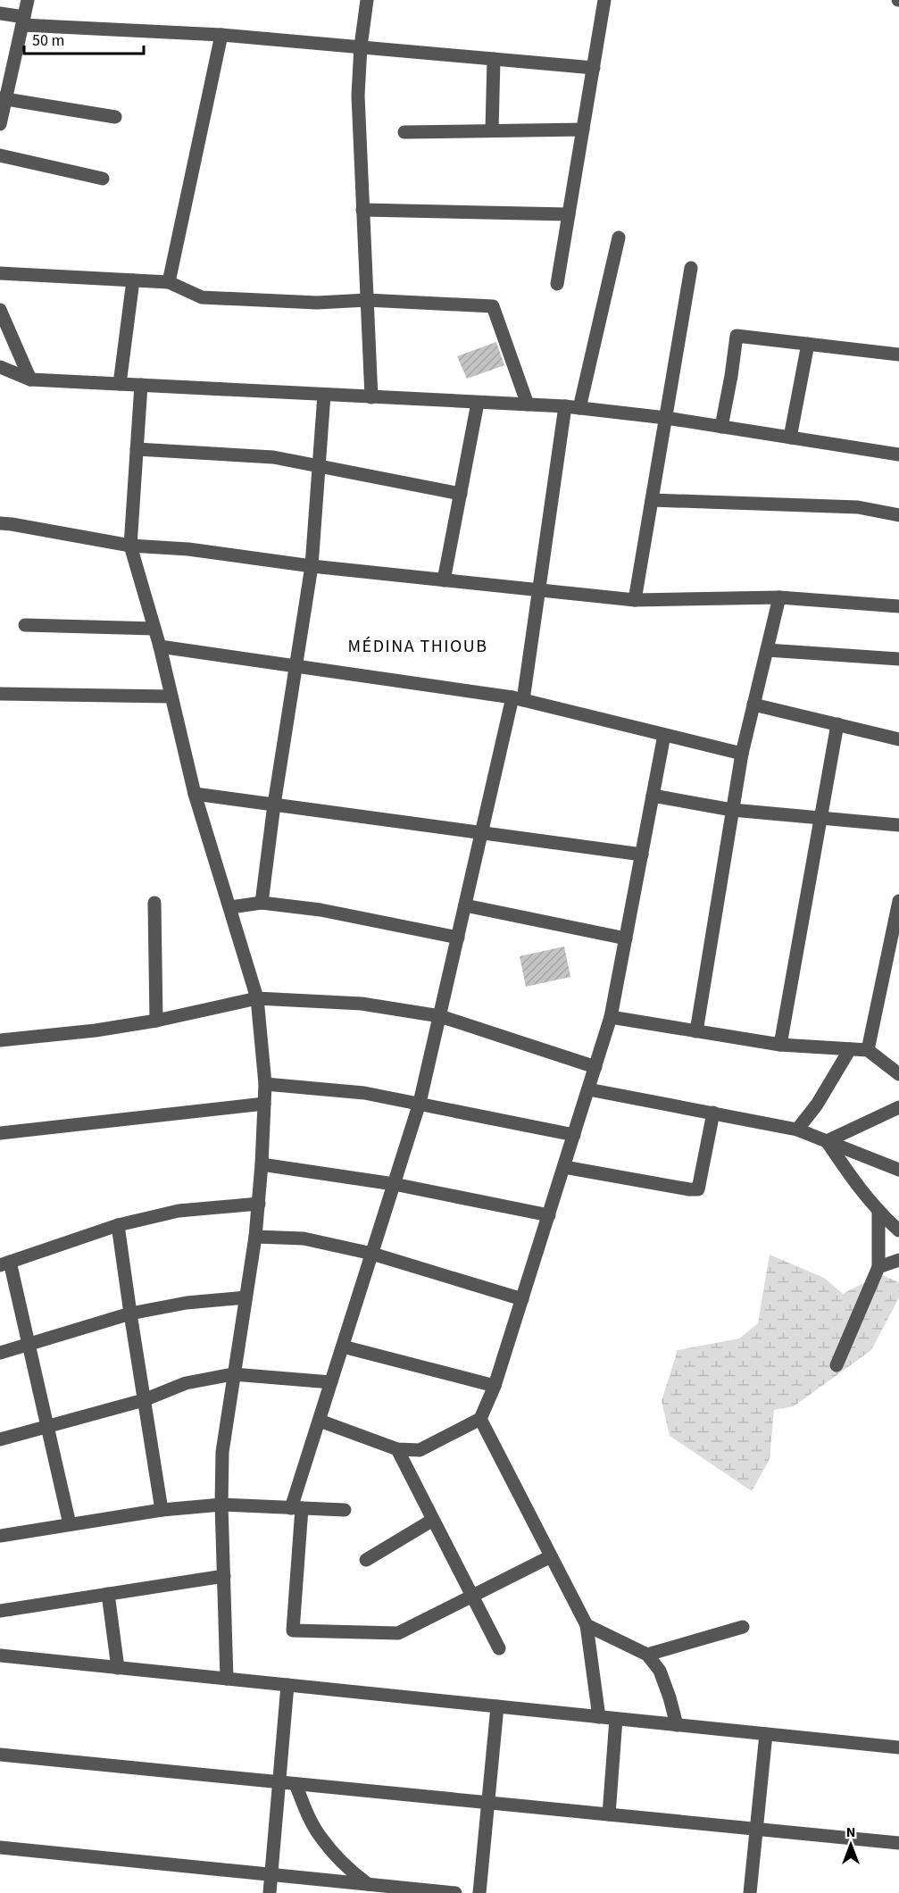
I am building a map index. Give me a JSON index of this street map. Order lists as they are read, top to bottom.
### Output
{
  "districts": ["MÉDINA THIOUB"],
  "scale_bar": "50 m",
  "north": "top"
}
